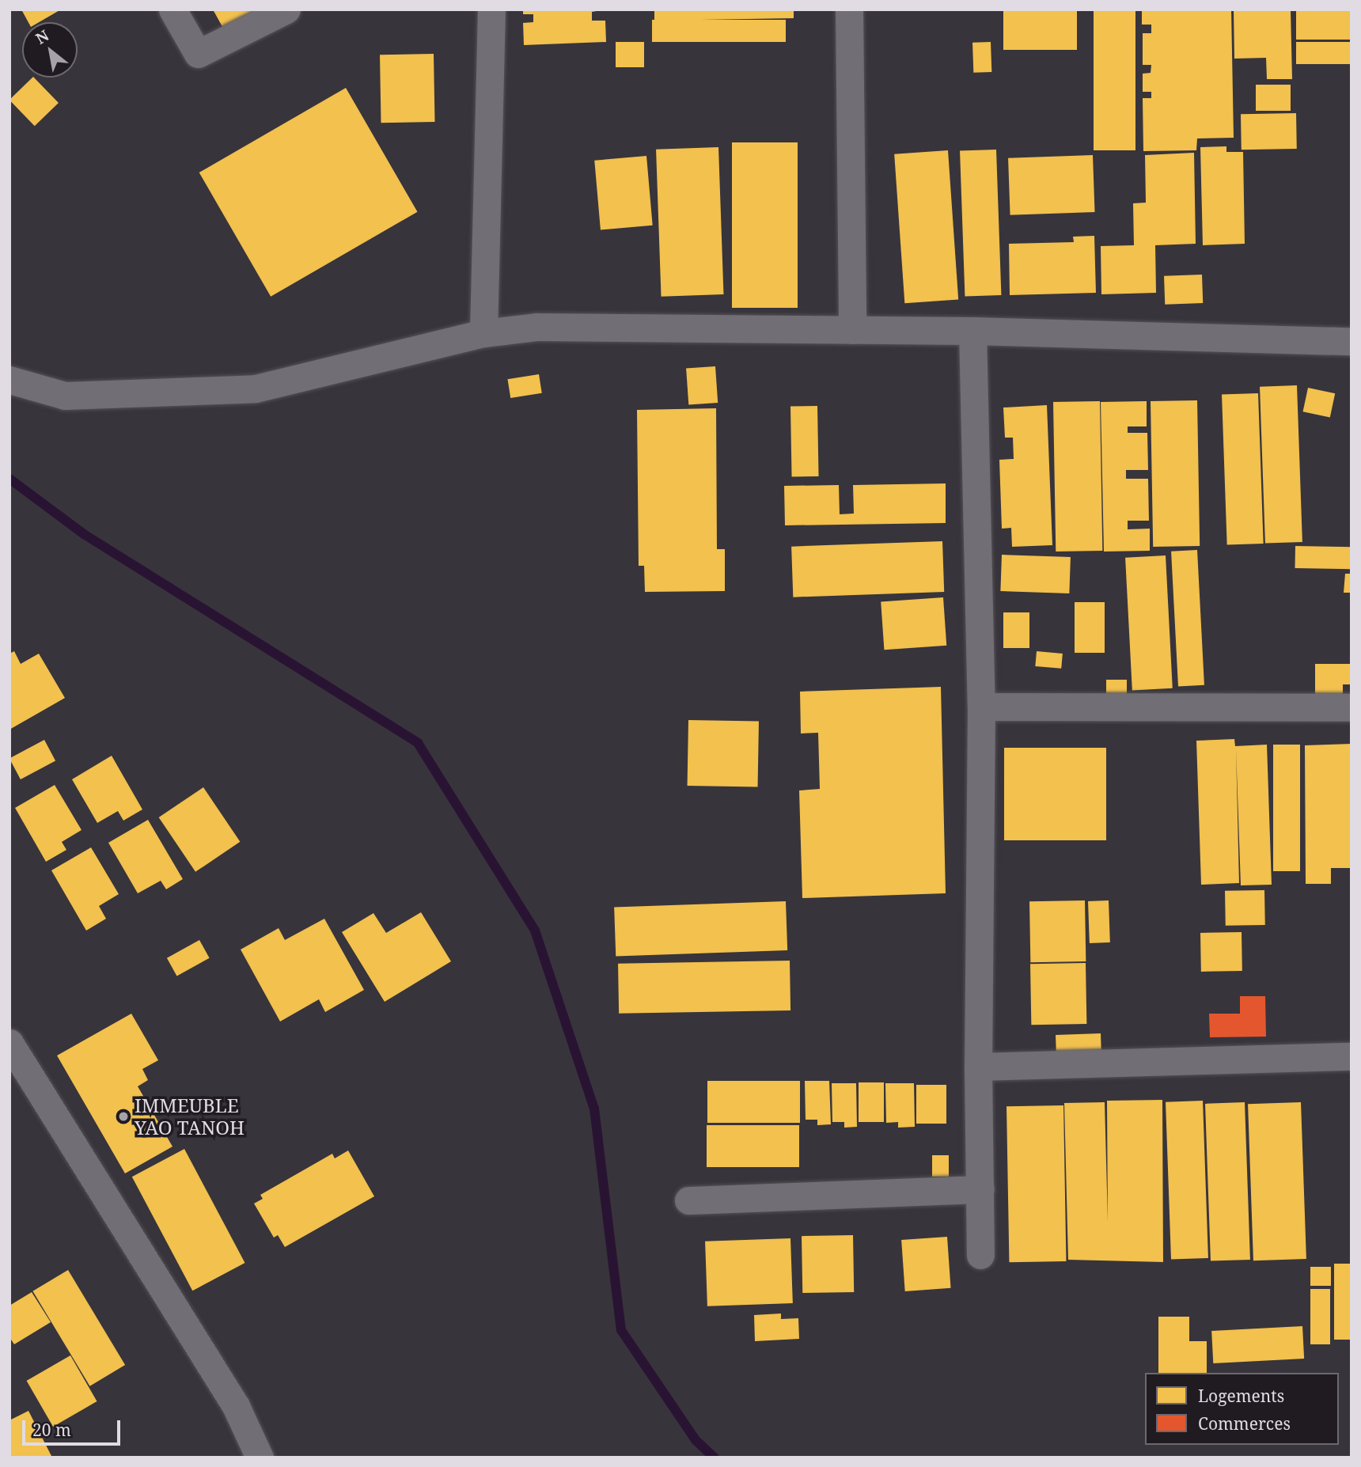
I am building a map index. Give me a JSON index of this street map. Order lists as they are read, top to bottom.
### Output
{
  "places": ["IMMEUBLE YAO TANOH"],
  "legend": ["Logements", "Commerces"],
  "scale_bar": "20 m",
  "north": "top left"
}
